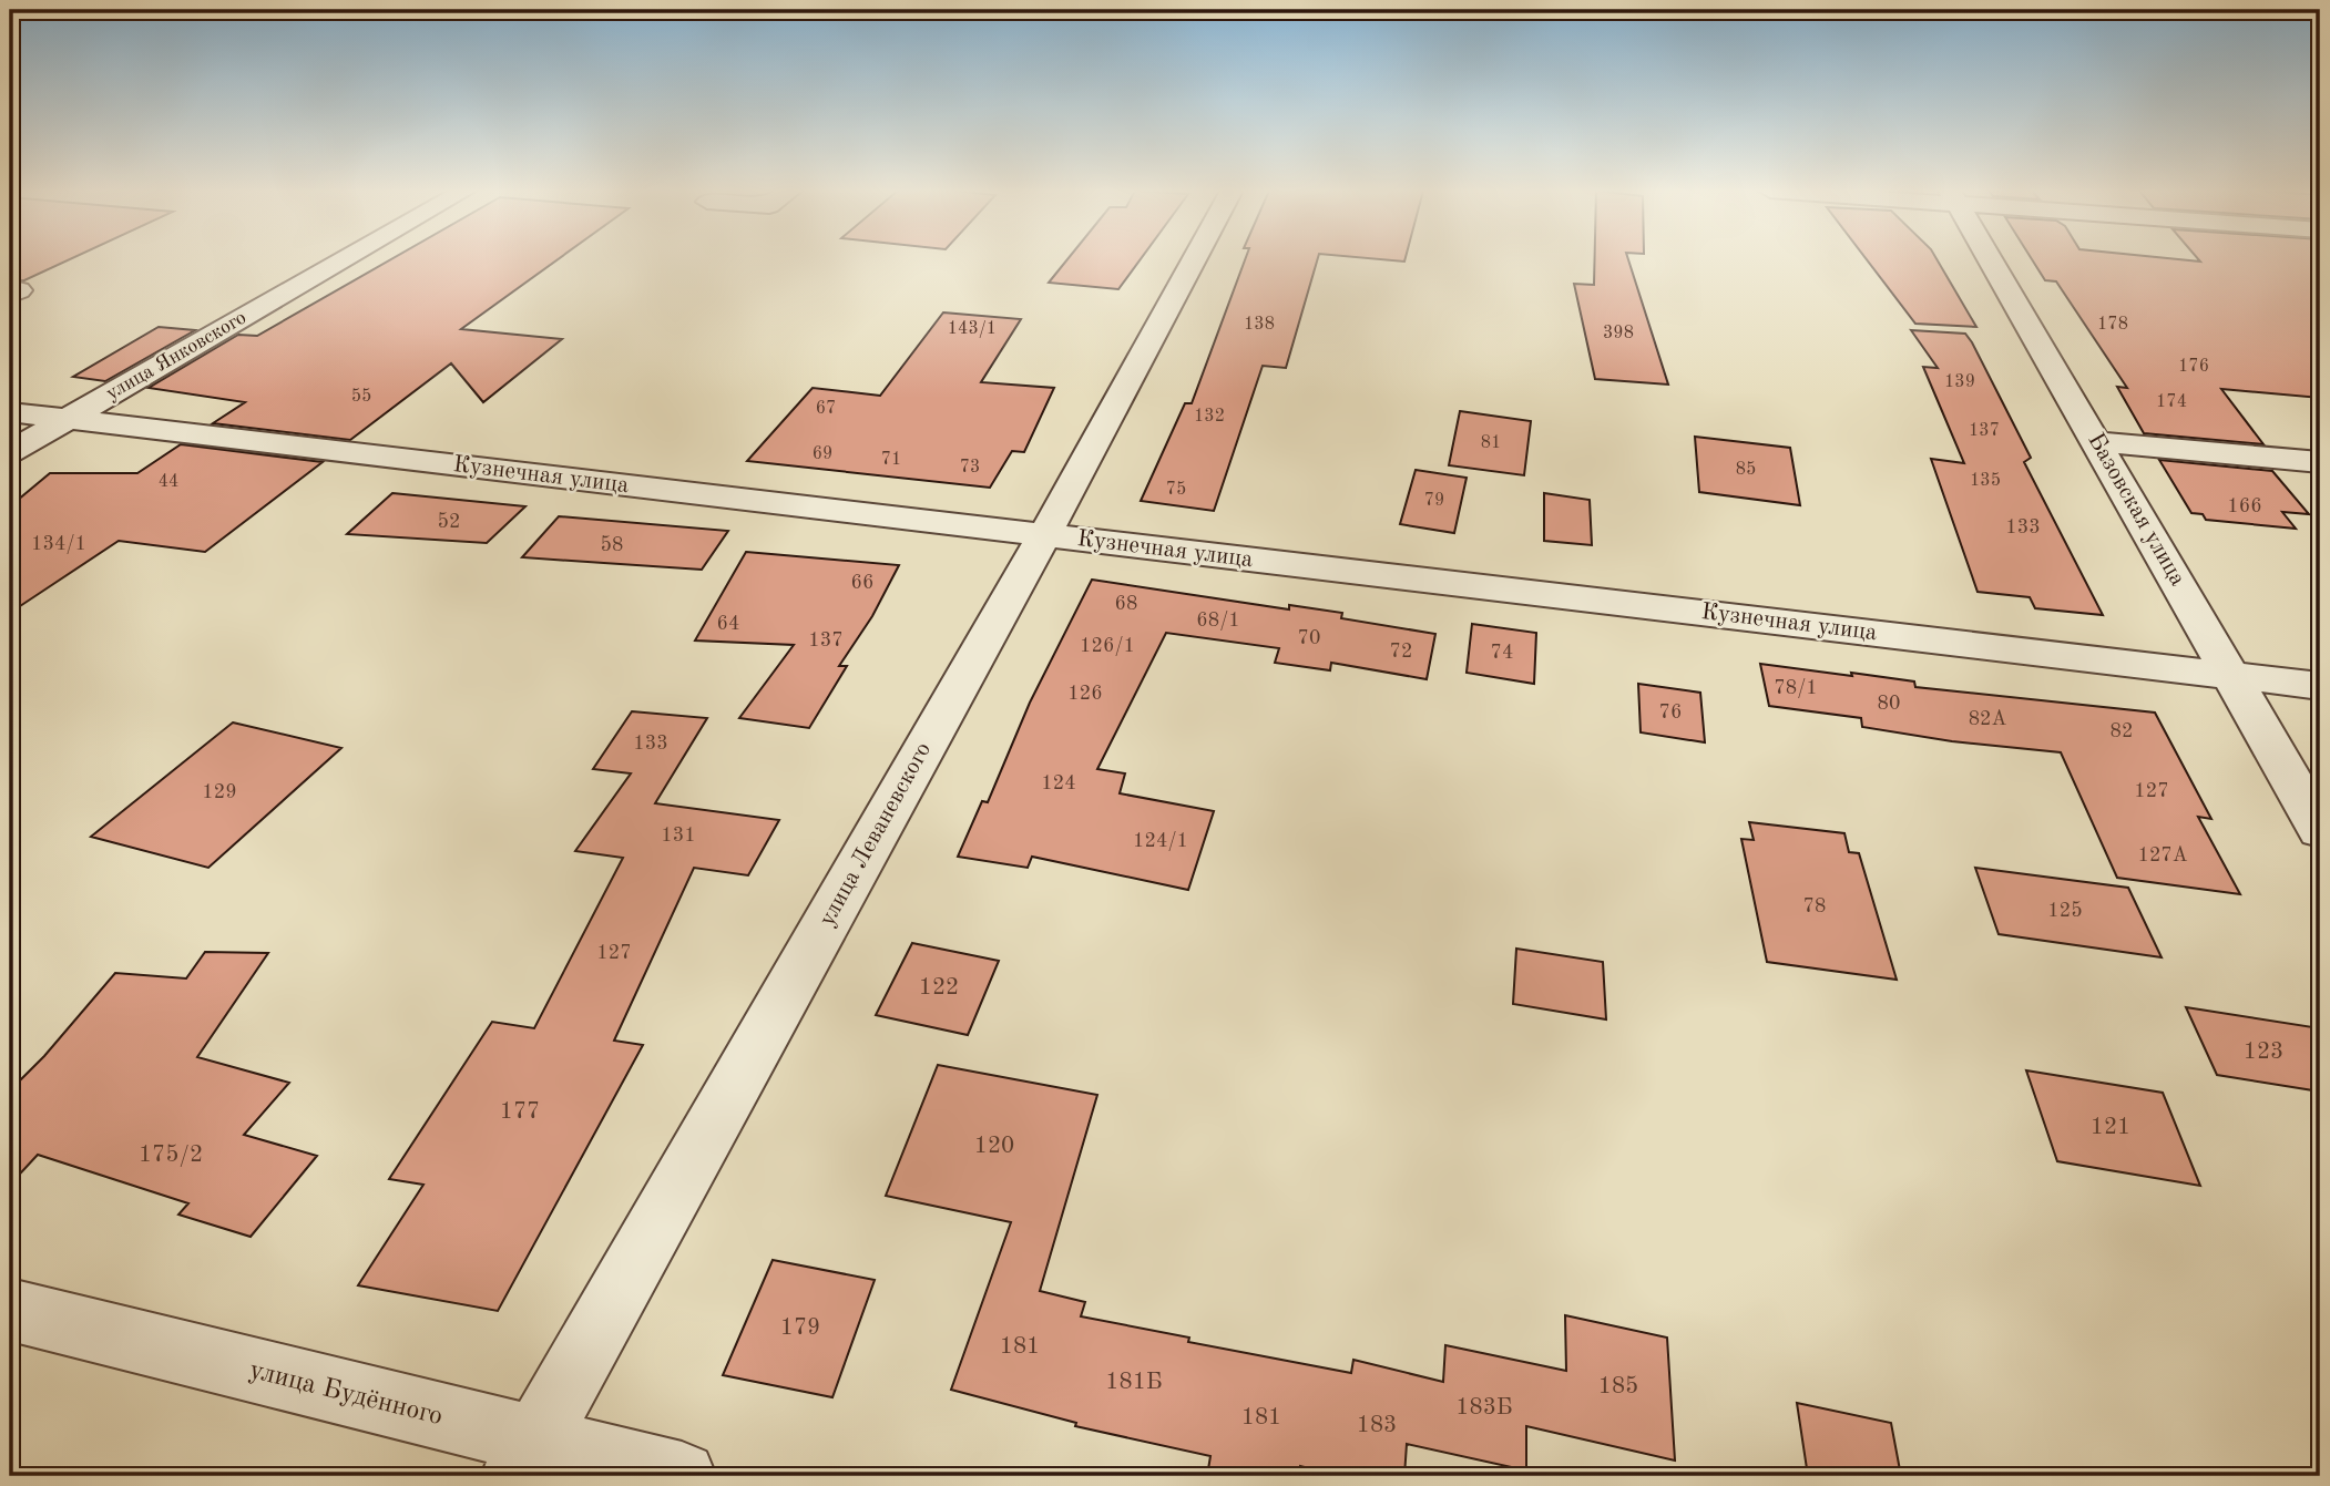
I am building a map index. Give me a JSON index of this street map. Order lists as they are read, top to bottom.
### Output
{
  "streets": {
    "street": [
      "улица Янковского",
      "Кузнечная улица",
      "Базовская улица",
      "улица Леваневского",
      "улица Будённого"
    ]
  },
  "crossings": [
    ["улица Янковского", "Кузнечная улица"],
    ["Кузнечная улица", "Базовская улица"],
    ["Кузнечная улица", "улица Леваневского"],
    ["улица Леваневского", "улица Будённого"]
  ],
  "house_numbers": [
    "138",
    "178",
    "143/1",
    "398",
    "176",
    "139",
    "55",
    "174",
    "67",
    "132",
    "137",
    "81",
    "69",
    "71",
    "73",
    "85",
    "135",
    "44",
    "75",
    "79",
    "166",
    "52",
    "133",
    "134/1",
    "58",
    "66",
    "68",
    "68/1",
    "64",
    "70",
    "137",
    "126/1",
    "72",
    "74",
    "78/1",
    "126",
    "80",
    "76",
    "82А",
    "82",
    "133",
    "124",
    "127",
    "129",
    "131",
    "124/1",
    "127А",
    "78",
    "125",
    "127",
    "122",
    "123",
    "177",
    "121",
    "120",
    "175/2",
    "179",
    "181",
    "181Б",
    "185",
    "183Б",
    "181",
    "183"
  ]
}
